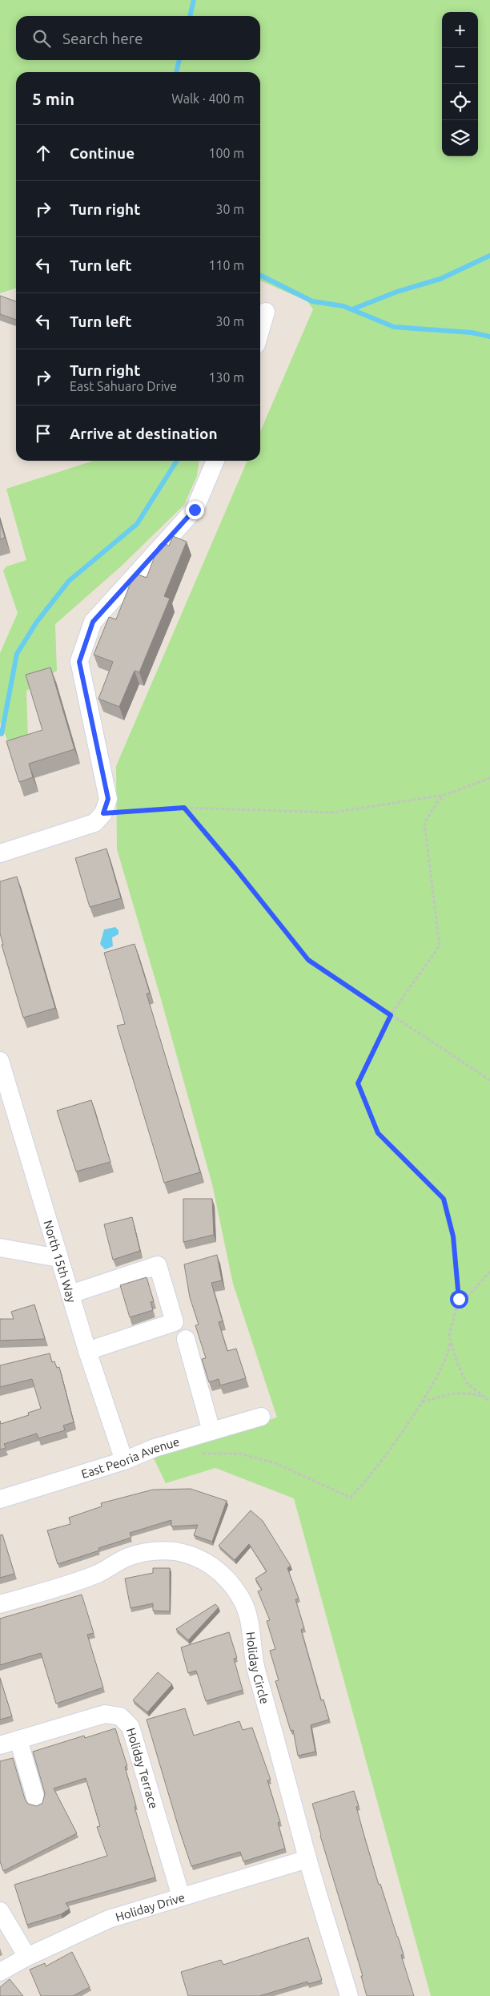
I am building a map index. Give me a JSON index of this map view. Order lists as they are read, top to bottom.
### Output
{
  "streets": {
    "street": [
      "North 15th Way",
      "East Peoria Avenue",
      "Holiday Circle",
      "Holiday Terrace",
      "Holiday Drive"
    ]
  },
  "crossings": [
    ["North 15th Way", "East Peoria Avenue"],
    ["Holiday Circle", "Holiday Drive"],
    ["Holiday Terrace", "Holiday Drive"]
  ],
  "page": {
    "map_buttons": ["+", "−"],
    "search": "Search here",
    "heading": ["5 min", "Walk · 400 m"],
    "list": [
      ["Continue", "100 m"],
      ["Turn right", "30 m"],
      ["Turn left", "110 m"],
      ["Turn left", "30 m"],
      ["Turn right", "East Sahuaro Drive", "130 m"],
      "Arrive at destination"
    ]
  }
}
